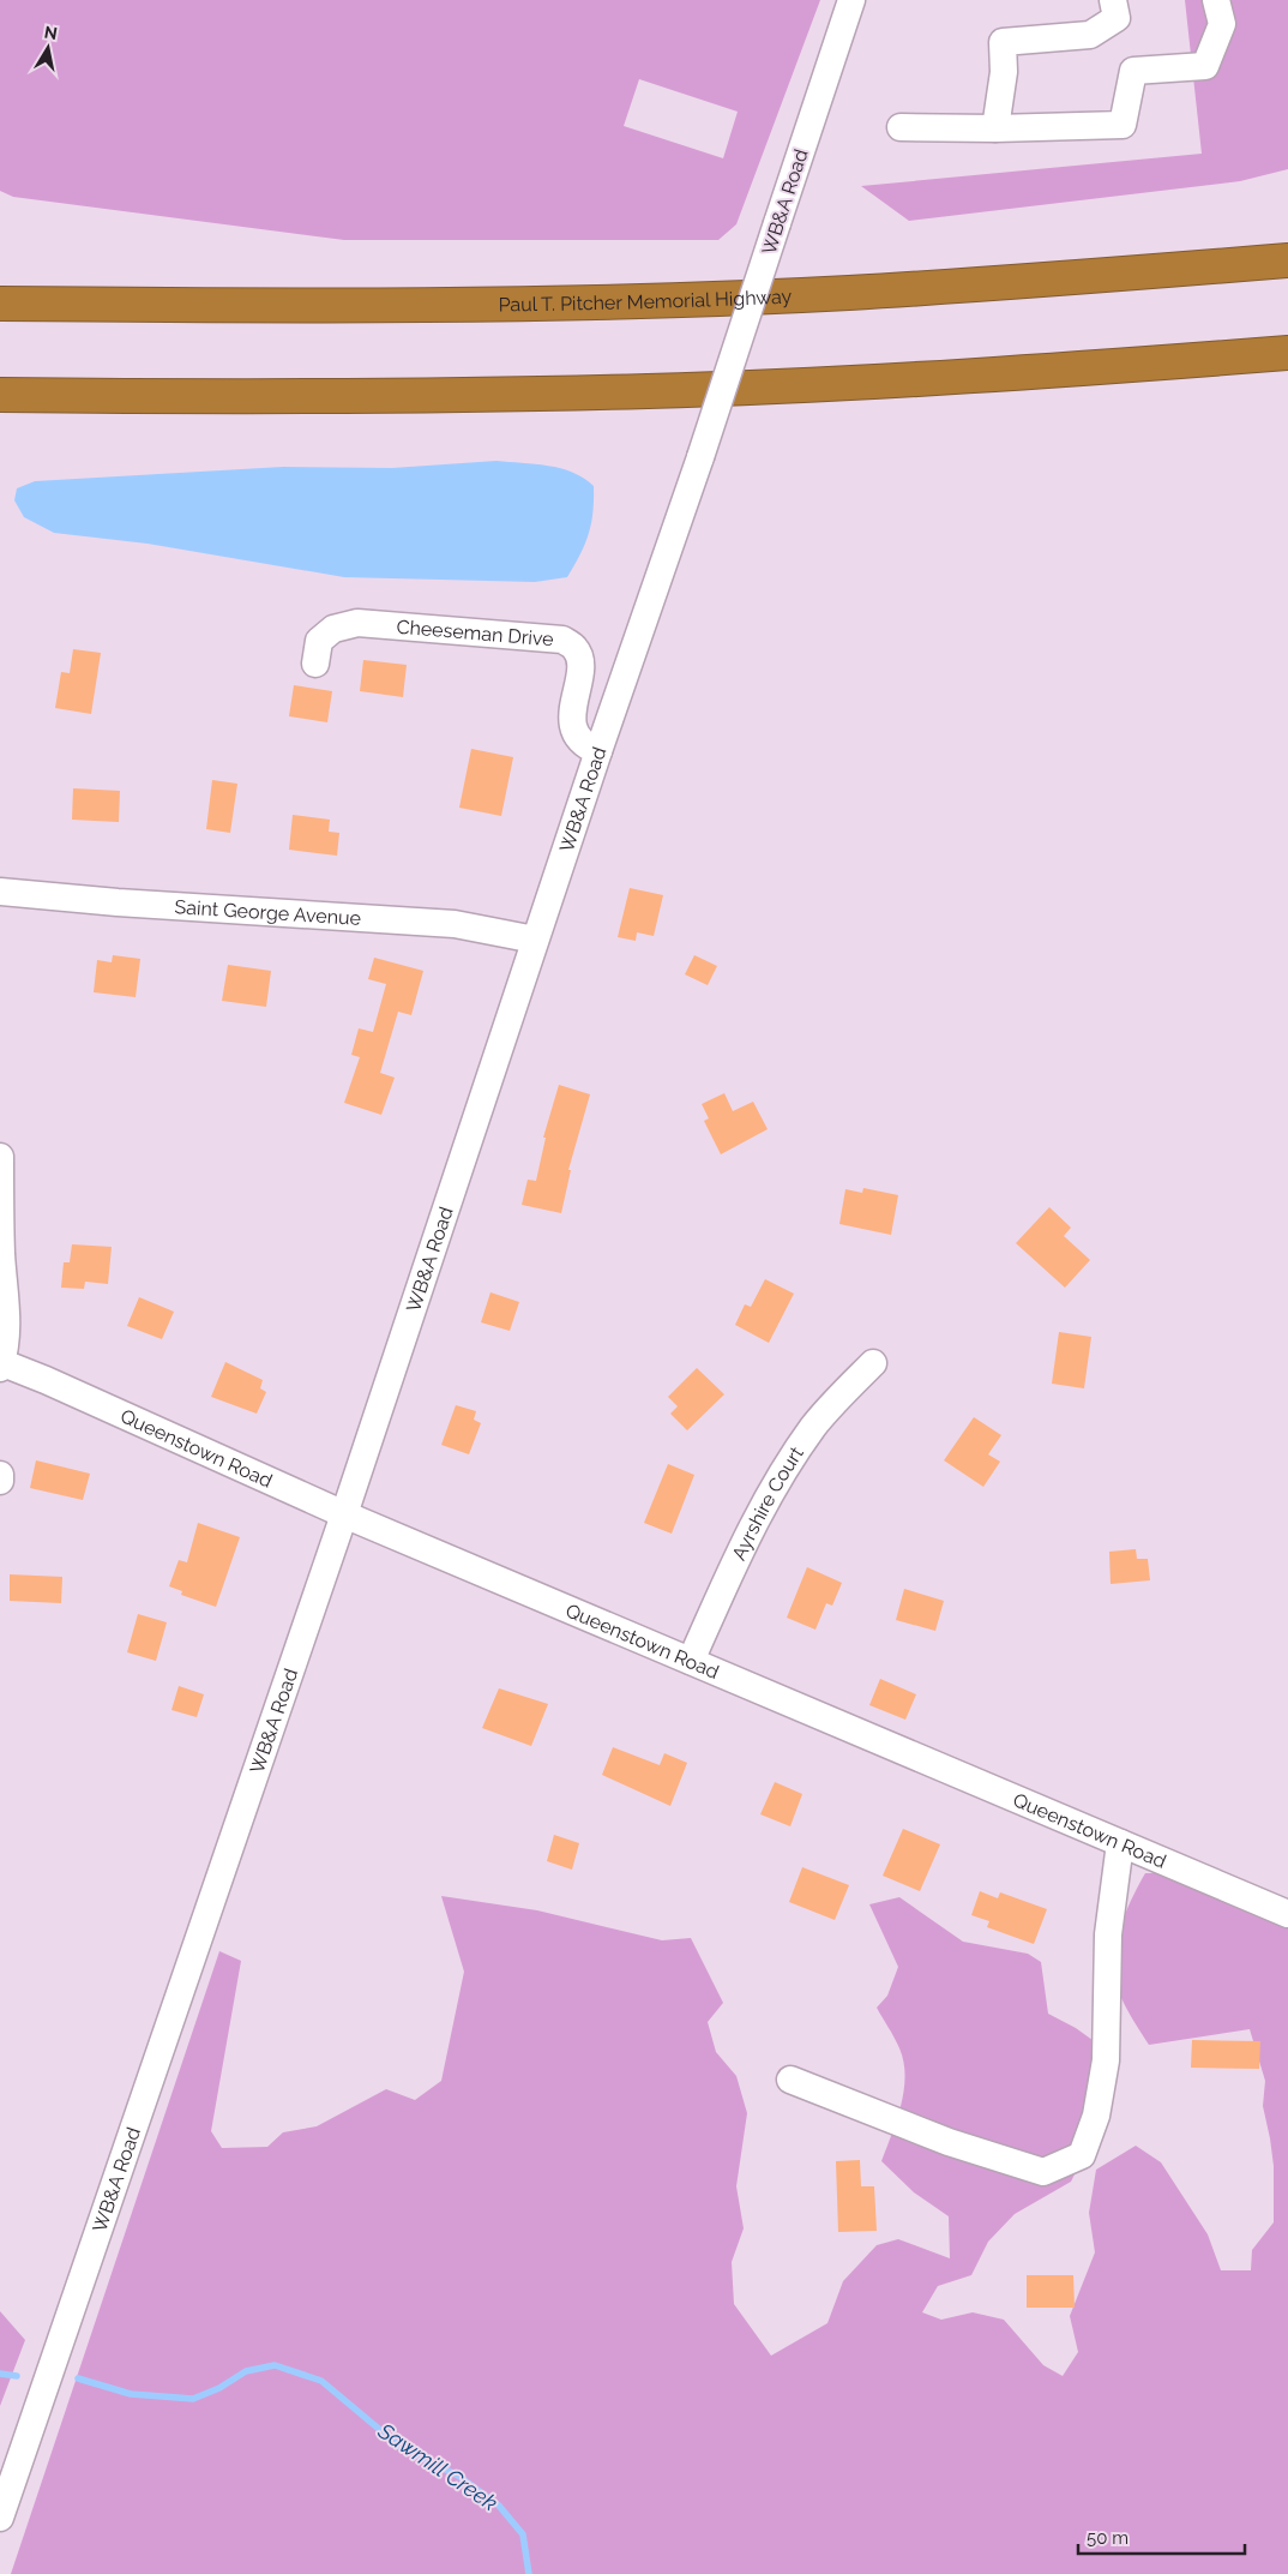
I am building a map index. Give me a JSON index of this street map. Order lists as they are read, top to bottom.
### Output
{
  "streets": {
    "highway": ["Paul T. Pitcher Memorial Highway"],
    "street": [
      "WB&A Road",
      "Cheeseman Drive",
      "Saint George Avenue",
      "Queenstown Road",
      "Ayrshire Court"
    ]
  },
  "crossings": [
    ["WB&A Road", "Cheeseman Drive"],
    ["WB&A Road", "Saint George Avenue"],
    ["WB&A Road", "Queenstown Road"],
    ["Queenstown Road", "Ayrshire Court"]
  ],
  "water": ["Sawmill Creek"],
  "scale_bar": "50 m",
  "north": "top"
}
